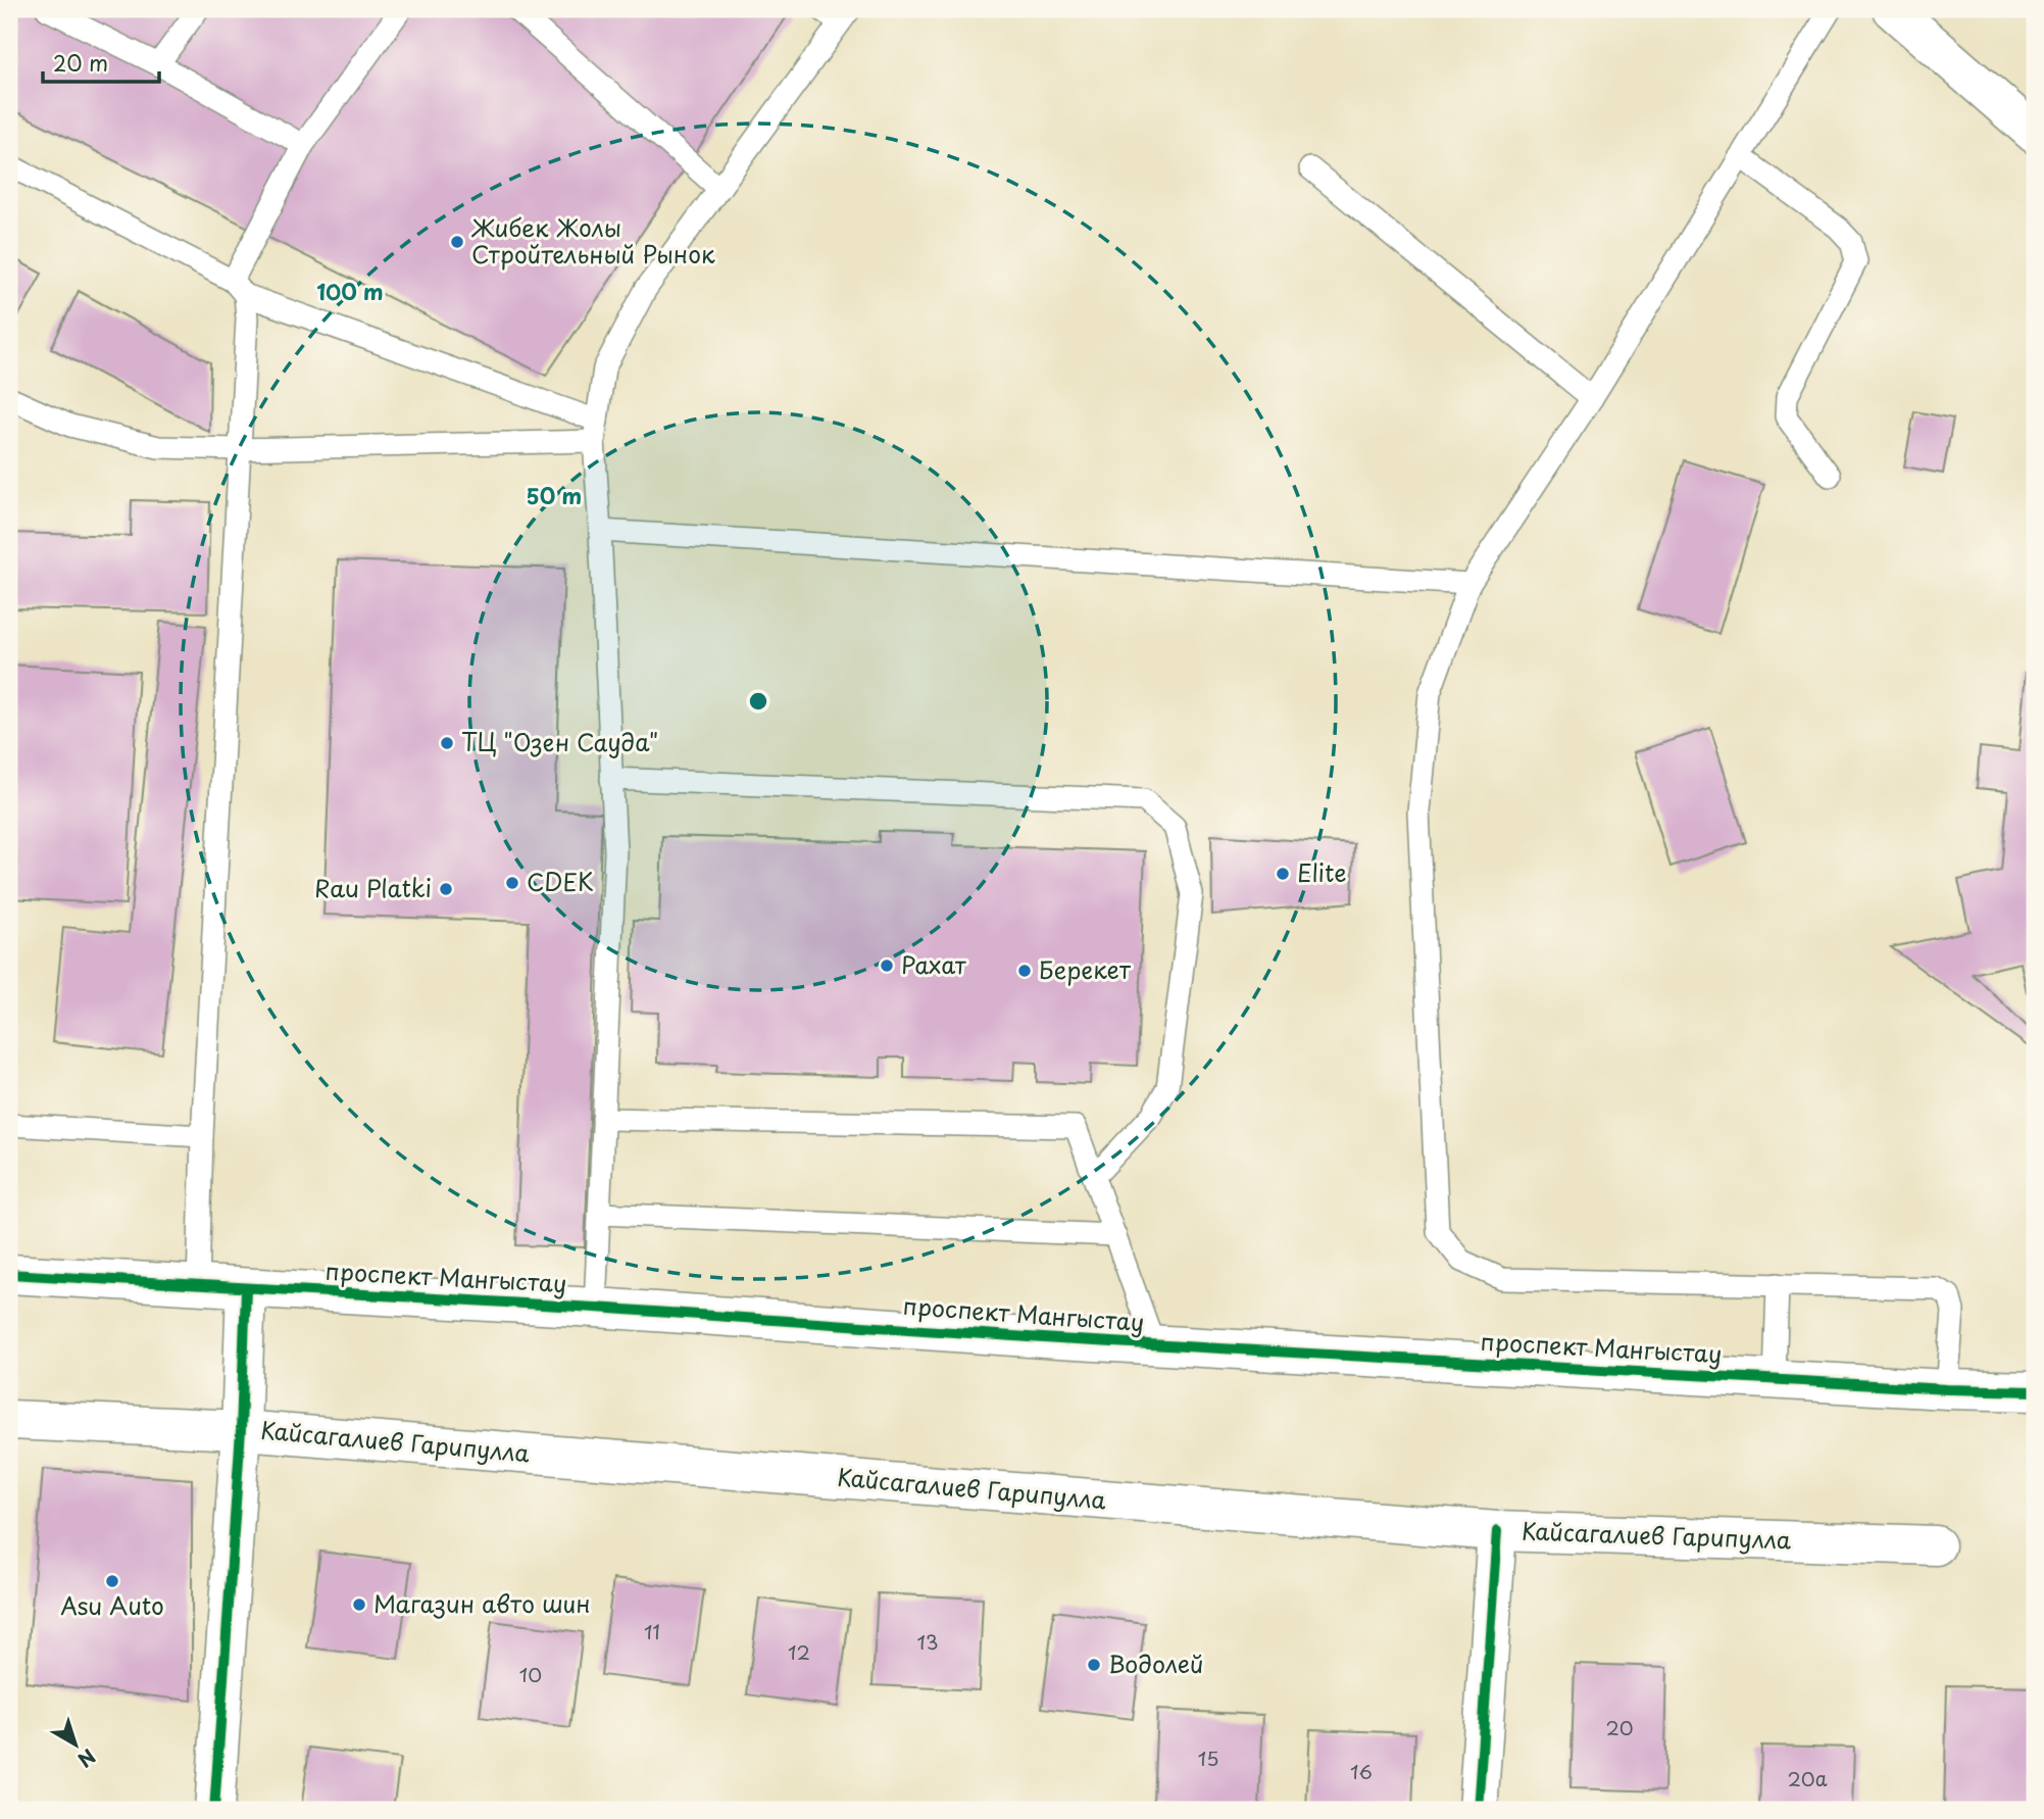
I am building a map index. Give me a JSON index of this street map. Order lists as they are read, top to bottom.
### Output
{
  "streets": {
    "street": ["проспект Мангыстау", "Кайсагалиев Гарипулла"]
  },
  "places": [
    "Жибек Жолы Стройтельный Рынок",
    "ТЦ \"Озен Сауда\"",
    "Elite",
    "CDEK",
    "Rau Platki",
    "Рахат",
    "Берекет",
    "Asu Auto",
    "Магазин авто шин",
    "Водолей"
  ],
  "house_numbers": [
    "11",
    "13",
    "12",
    "10",
    "20",
    "15",
    "16",
    "20а"
  ],
  "scale_bar": "20 m",
  "north": "bottom right",
  "rings": ["100 m", "50 m"]
}
